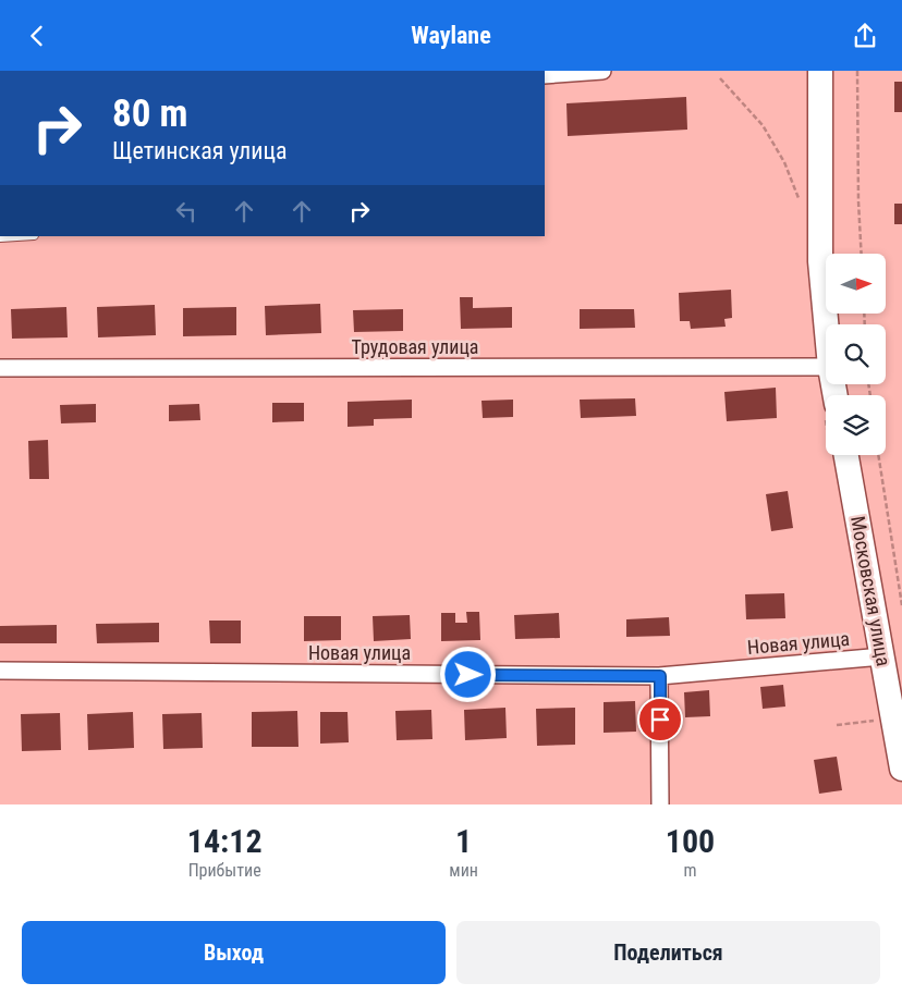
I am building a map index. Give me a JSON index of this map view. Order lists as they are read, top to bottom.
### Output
{
  "streets": {
    "main road": ["Московская улица"],
    "street": ["Трудовая улица", "Новая улица"]
  },
  "crossings": [
    ["Московская улица", "Новая улица"]
  ],
  "north": "right",
  "page": {
    "header": "Waylane",
    "turn": ["80 m", "Щетинская улица"],
    "eta": [
      "14:12",
      "Прибытие",
      "1",
      "мин",
      "100",
      "m"
    ],
    "buttons": ["Выход", "Поделиться"]
  }
}
